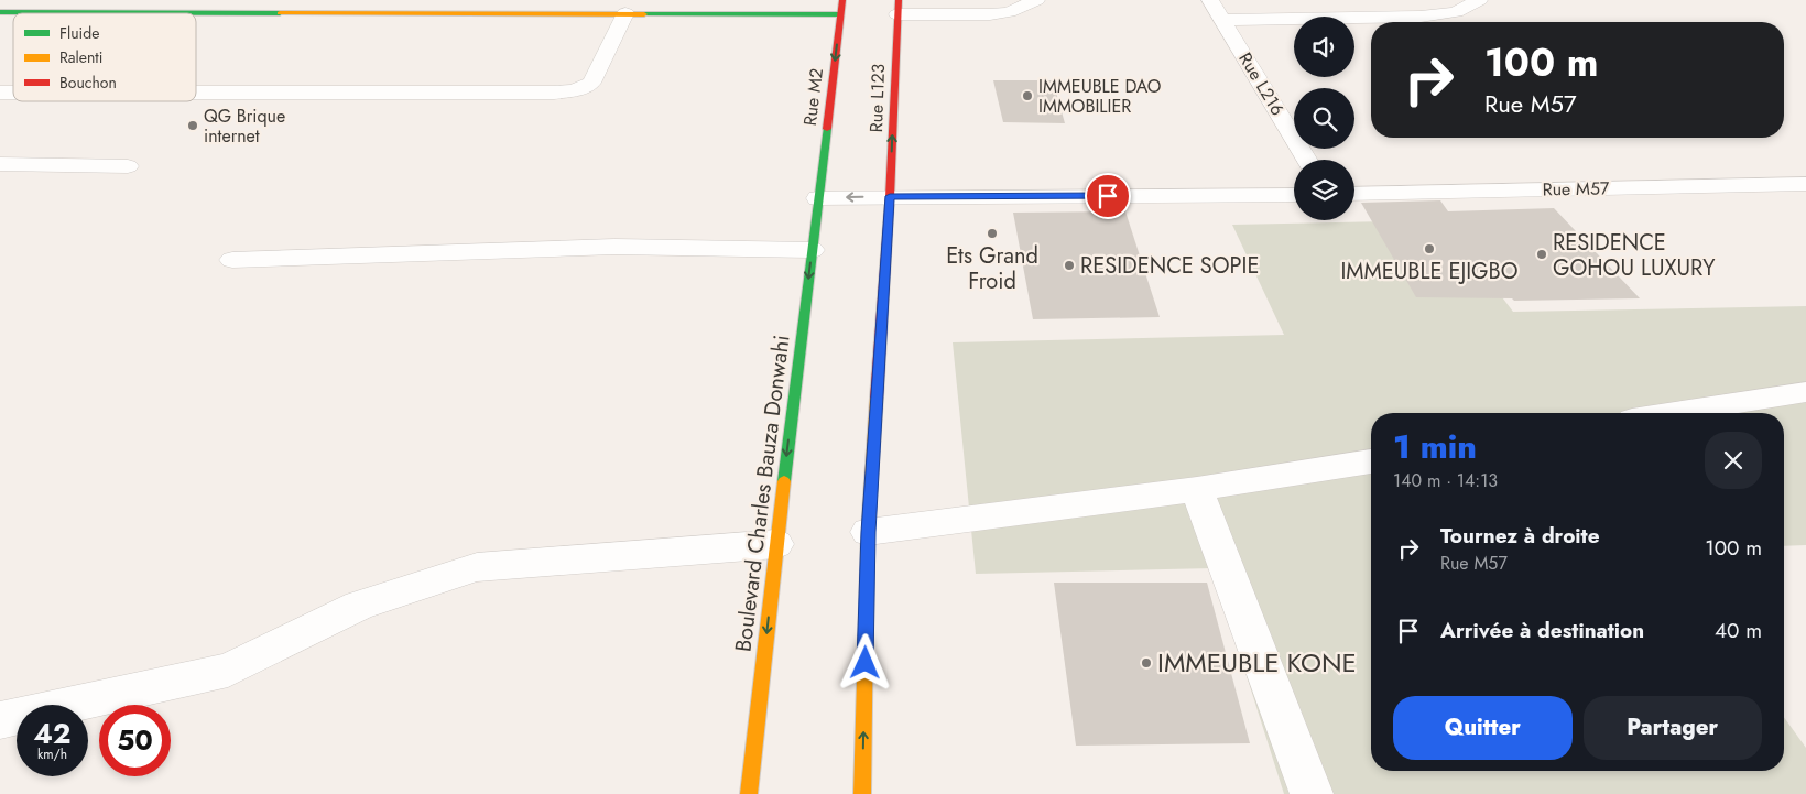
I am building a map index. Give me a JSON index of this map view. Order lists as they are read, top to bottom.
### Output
{
  "streets": {
    "main road": ["Rue M2", "Rue L123", "Boulevard Charles Bauza Donwahi"],
    "street": ["Rue L216", "Rue M57"]
  },
  "crossings": [
    ["Rue M2", "Boulevard Charles Bauza Donwahi"]
  ],
  "one_way": ["Rue M2", "Rue L123"],
  "places": [
    "IMMEUBLE DAO IMMOBILIER",
    "QG Brique internet",
    "Ets Grand Froid",
    "IMMEUBLE EJIGBO",
    "RESIDENCE GOHOU LUXURY",
    "RESIDENCE SOPIE",
    "IMMEUBLE KONE"
  ],
  "legend": ["Fluide", "Ralenti", "Bouchon"],
  "page": {
    "turn": ["100 m", "Rue M57"],
    "heading": ["1 min", "140 m · 14:13"],
    "list": [
      {
        "name": "Tournez à droite",
        "note": "Rue M57",
        "value": "100 m"
      },
      {
        "name": "Arrivée à destination",
        "value": "40 m"
      }
    ],
    "buttons": ["Quitter", "Partager"],
    "speed": "42 km/h",
    "limit": "50"
  }
}
